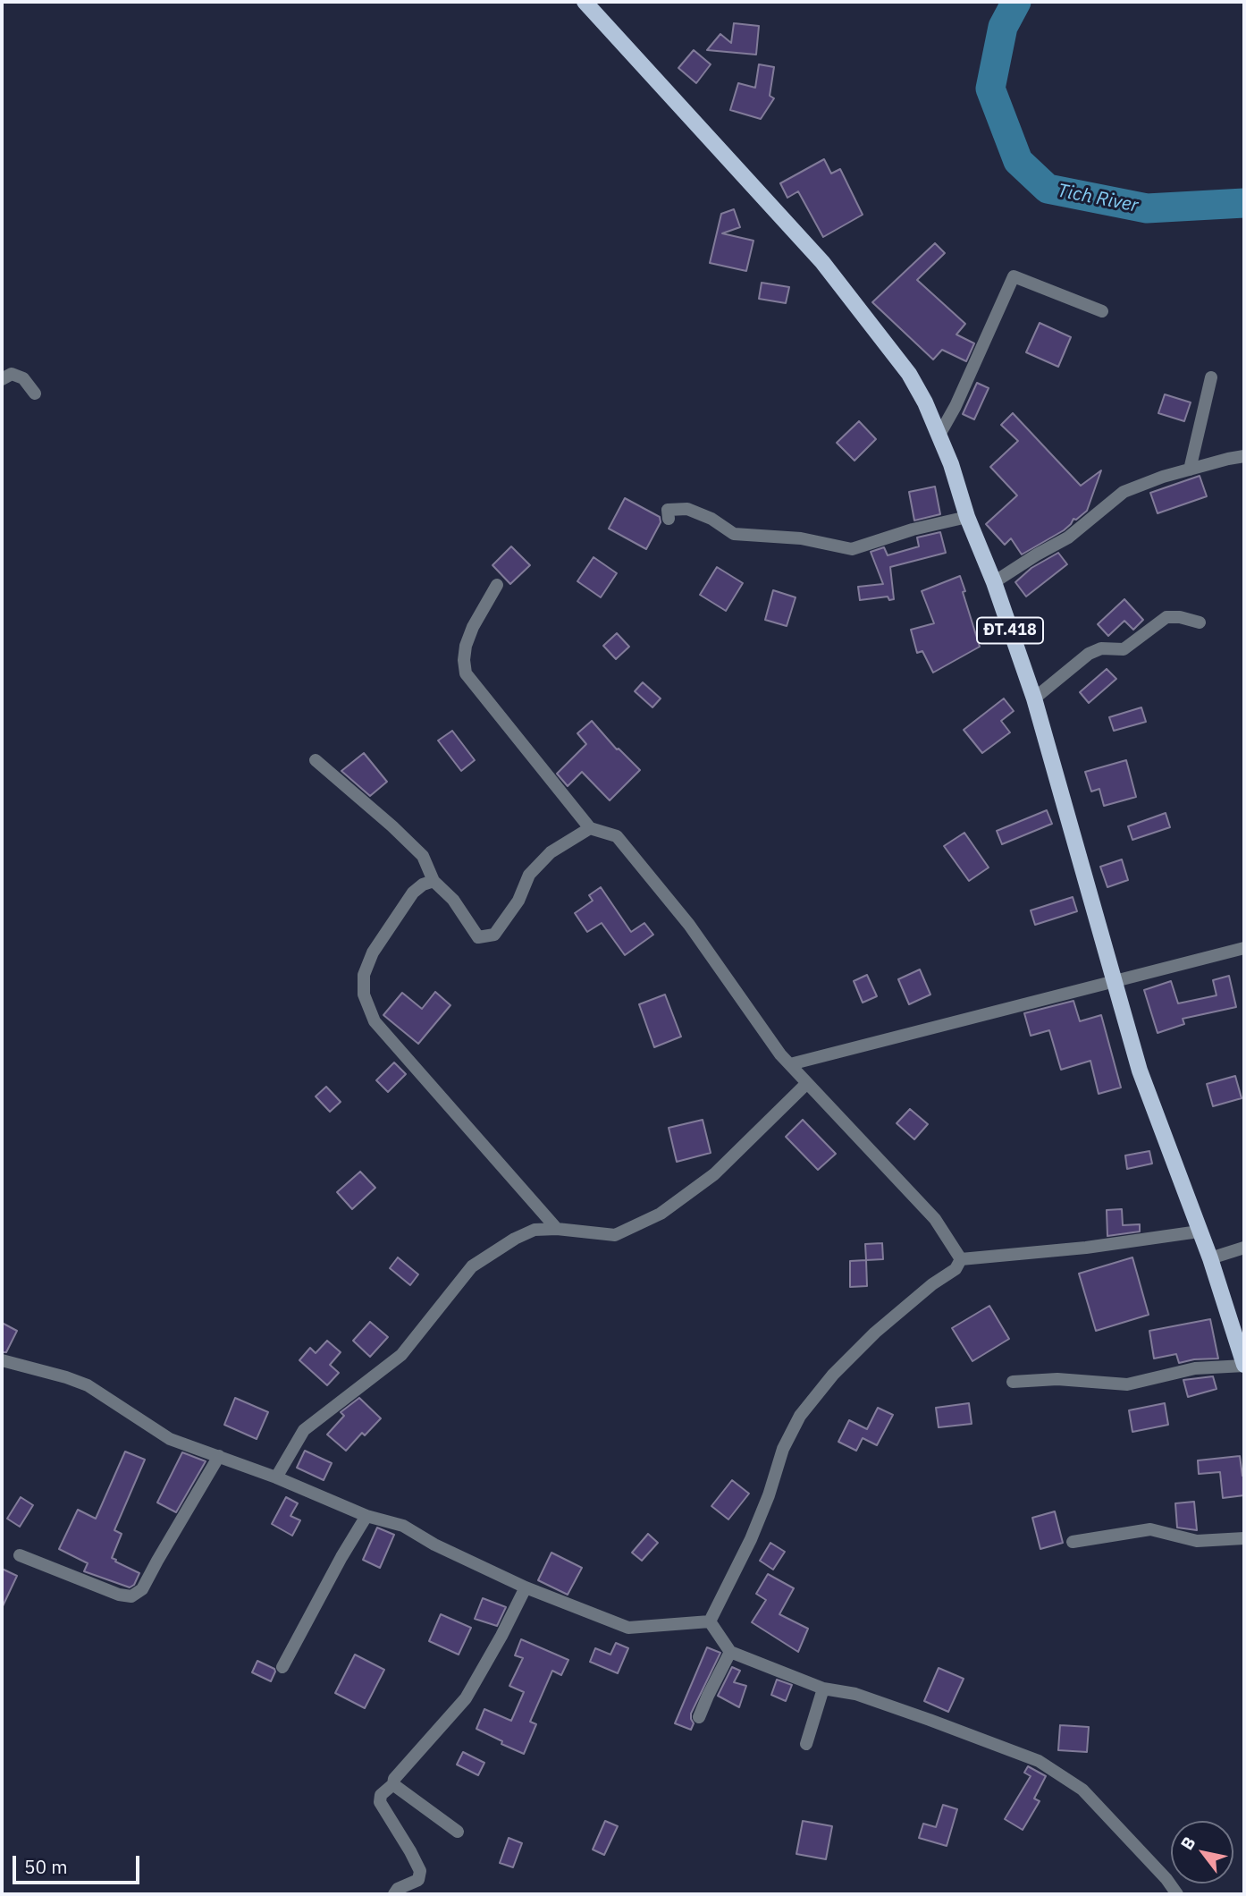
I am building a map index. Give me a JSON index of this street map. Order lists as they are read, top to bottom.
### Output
{
  "streets": {
    "main road": ["ĐT.418"]
  },
  "water": ["Tich River"],
  "scale_bar": "50 m",
  "north": "top left"
}
